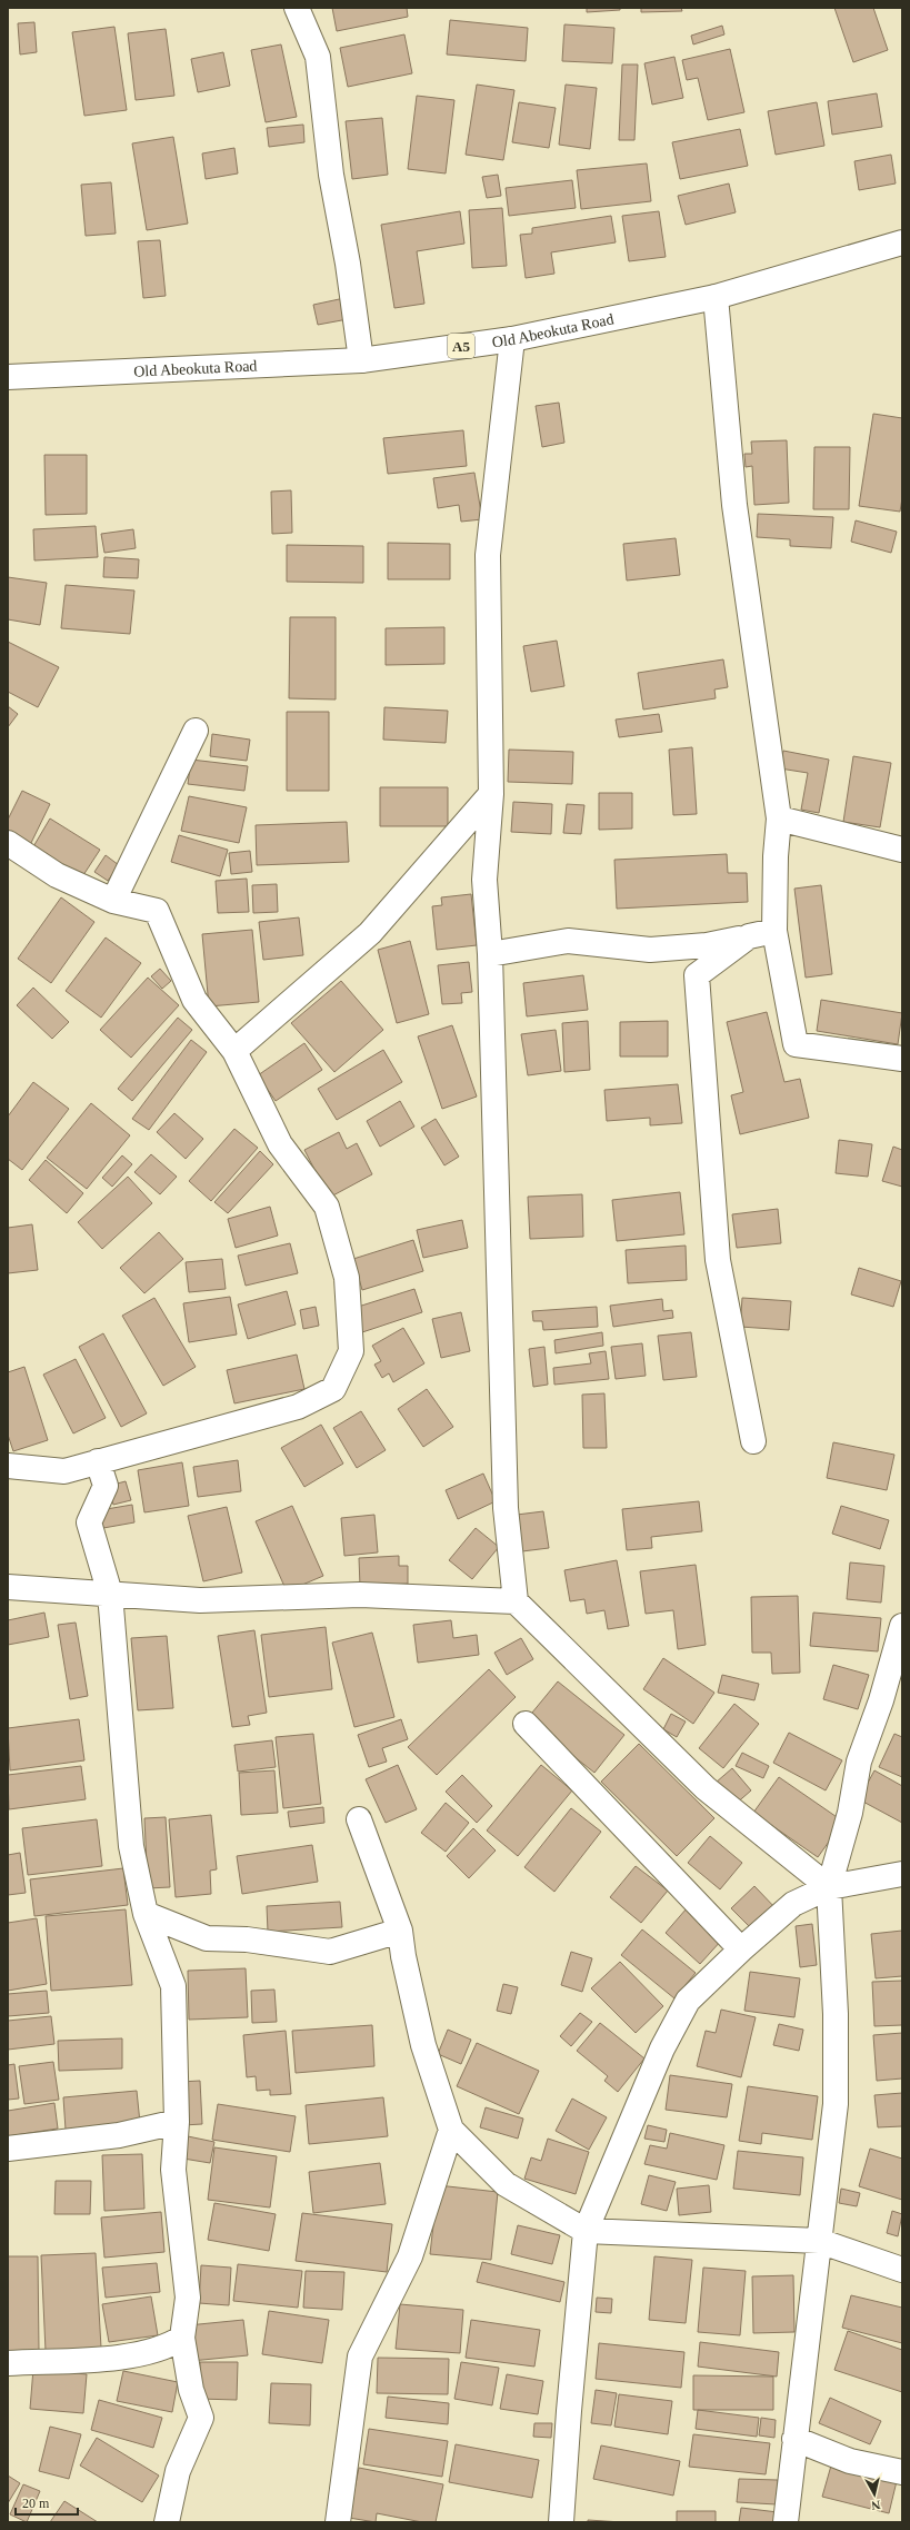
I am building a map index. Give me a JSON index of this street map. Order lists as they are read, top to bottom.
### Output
{
  "streets": {
    "main road": ["Old Abeokuta Road", "A5"]
  },
  "scale_bar": "20 m",
  "north": "bottom"
}
